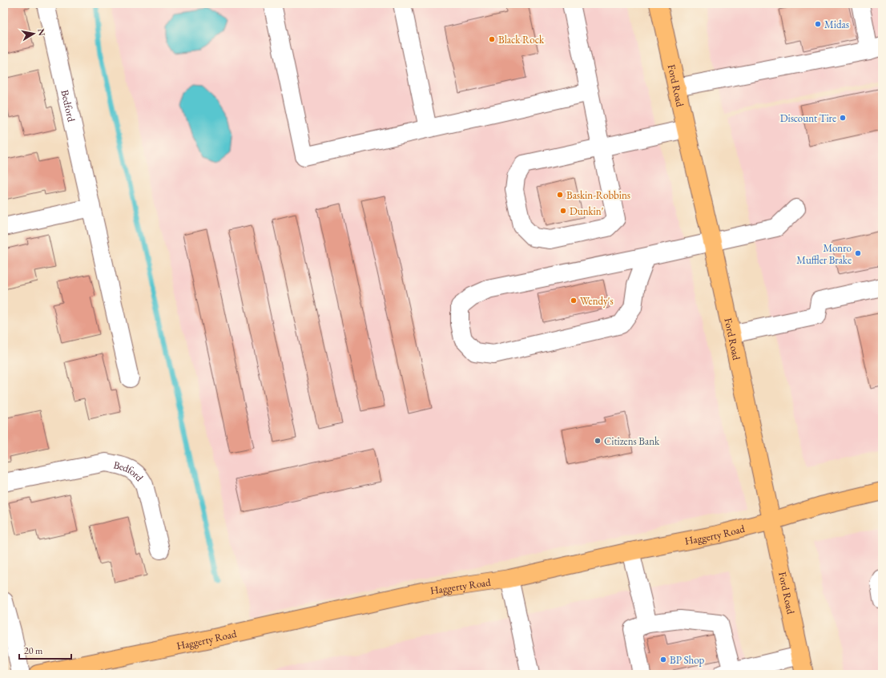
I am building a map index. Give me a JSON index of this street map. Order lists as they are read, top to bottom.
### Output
{
  "streets": {
    "main road": ["Ford Road", "Haggerty Road"],
    "street": ["Bedford"]
  },
  "crossings": [
    ["Ford Road", "Haggerty Road"]
  ],
  "places": [
    "Midas",
    "Black Rock",
    "Discount Tire",
    "Baskin-Robbins",
    "Dunkin'",
    "Monro Muffler Brake",
    "Wendy's",
    "Citizens Bank",
    "BP Shop"
  ],
  "scale_bar": "20 m",
  "north": "right"
}
